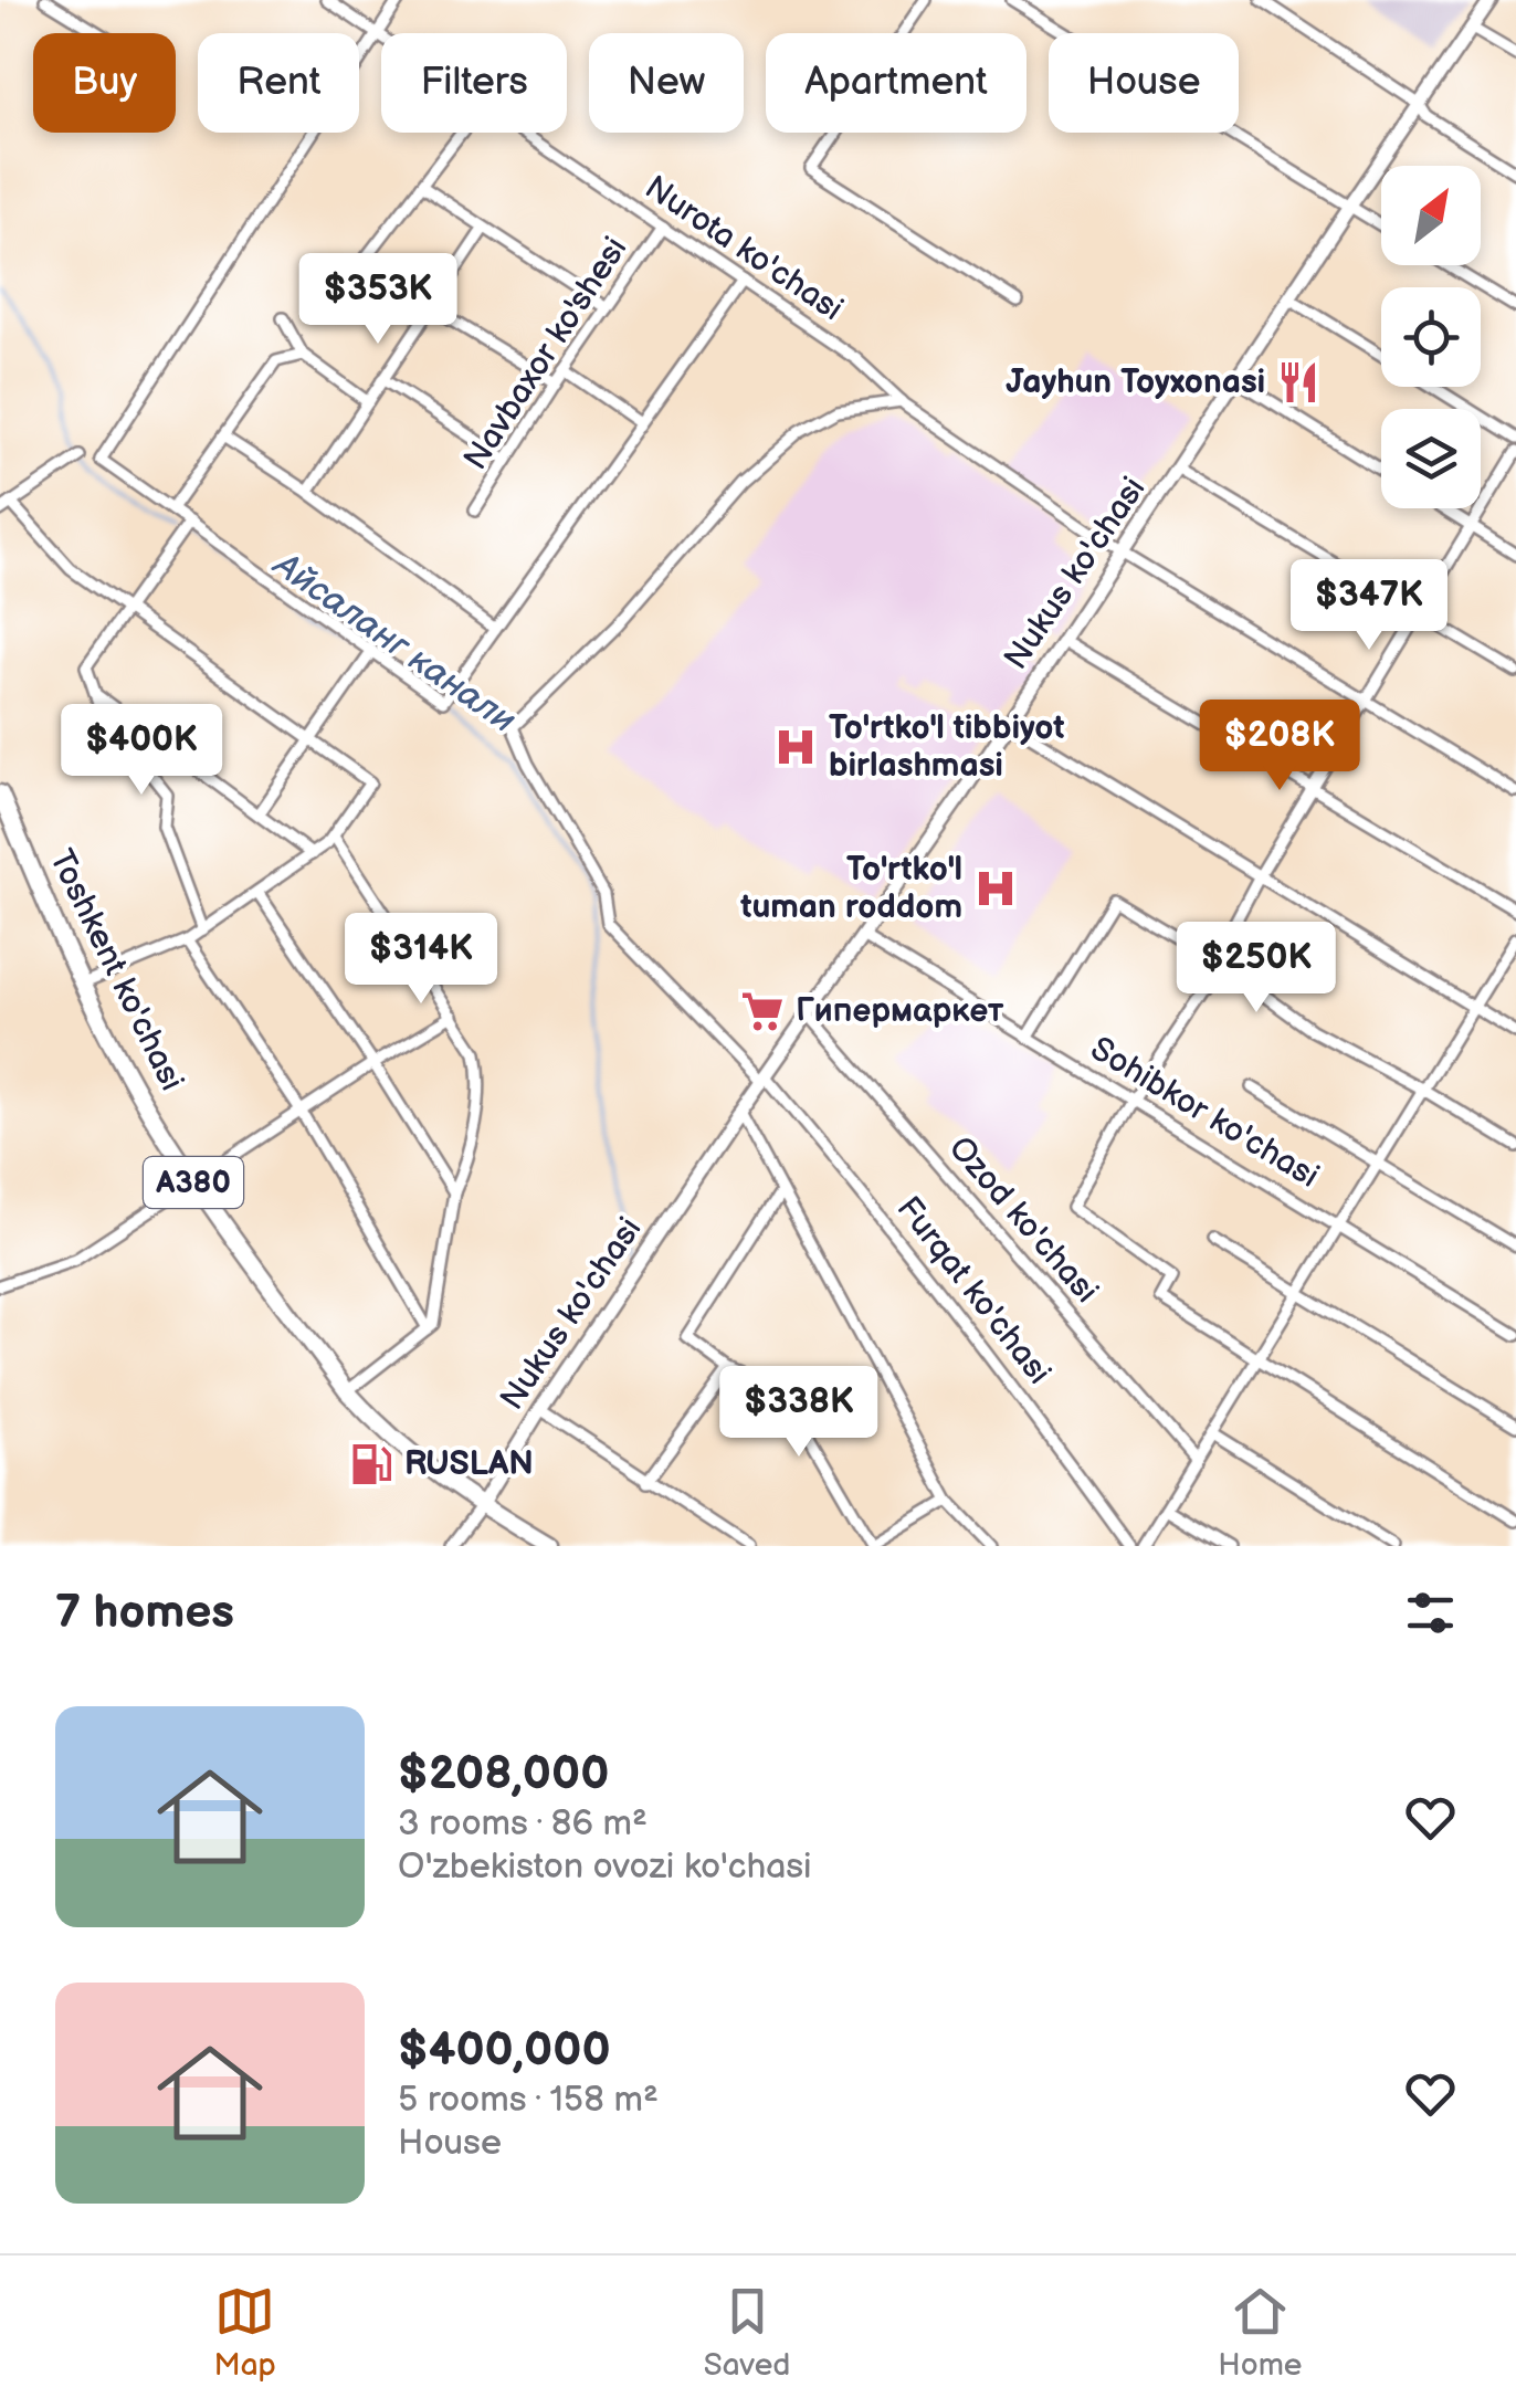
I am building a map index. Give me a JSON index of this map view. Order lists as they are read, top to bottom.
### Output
{
  "streets": {
    "highway": ["Toshkent ko'chasi", "A380"],
    "main road": ["Nukus ko'chasi"],
    "street": [
      "Nurota ko'chasi",
      "Navbaxor ko'shesi",
      "Sohibkor ko'chasi",
      "Ozod ko'chasi",
      "Furqat ko'chasi"
    ]
  },
  "crossings": [
    ["Nurota ko'chasi", "Navbaxor ko'shesi"],
    ["Nurota ko'chasi", "Nukus ko'chasi"],
    ["Nurota ko'chasi", "Furqat ko'chasi"],
    ["Nukus ko'chasi", "Toshkent ko'chasi"],
    ["Nukus ko'chasi", "Sohibkor ko'chasi"],
    ["Nukus ko'chasi", "Ozod ko'chasi"],
    ["Nukus ko'chasi", "Furqat ko'chasi"]
  ],
  "water": ["Айсаланг канали"],
  "places": {
    "restaurant": ["Jayhun Toyxonasi"],
    "hospital": ["To'rtko'l tibbiyot birlashmasi", "To'rtko'l tuman roddom"],
    "supermarket": ["Гипермаркет"],
    "fuel station": ["RUSLAN"]
  },
  "north": "top right",
  "page": {
    "chip": [
      "Buy",
      "Rent",
      "Filters",
      "New",
      "Apartment",
      "House"
    ],
    "price": [
      "$353K",
      "$347K",
      "$208K",
      "$400K",
      "$314K",
      "$250K",
      "$338K"
    ],
    "heading": "7 homes",
    "list": [
      {
        "name": "$208,000",
        "note": "3 rooms · 86 m² · O'zbekiston ovozi ko'chasi"
      },
      {
        "name": "$400,000",
        "note": "5 rooms · 158 m² · House"
      }
    ],
    "tabs": ["Map", "Saved", "Home"]
  }
}
